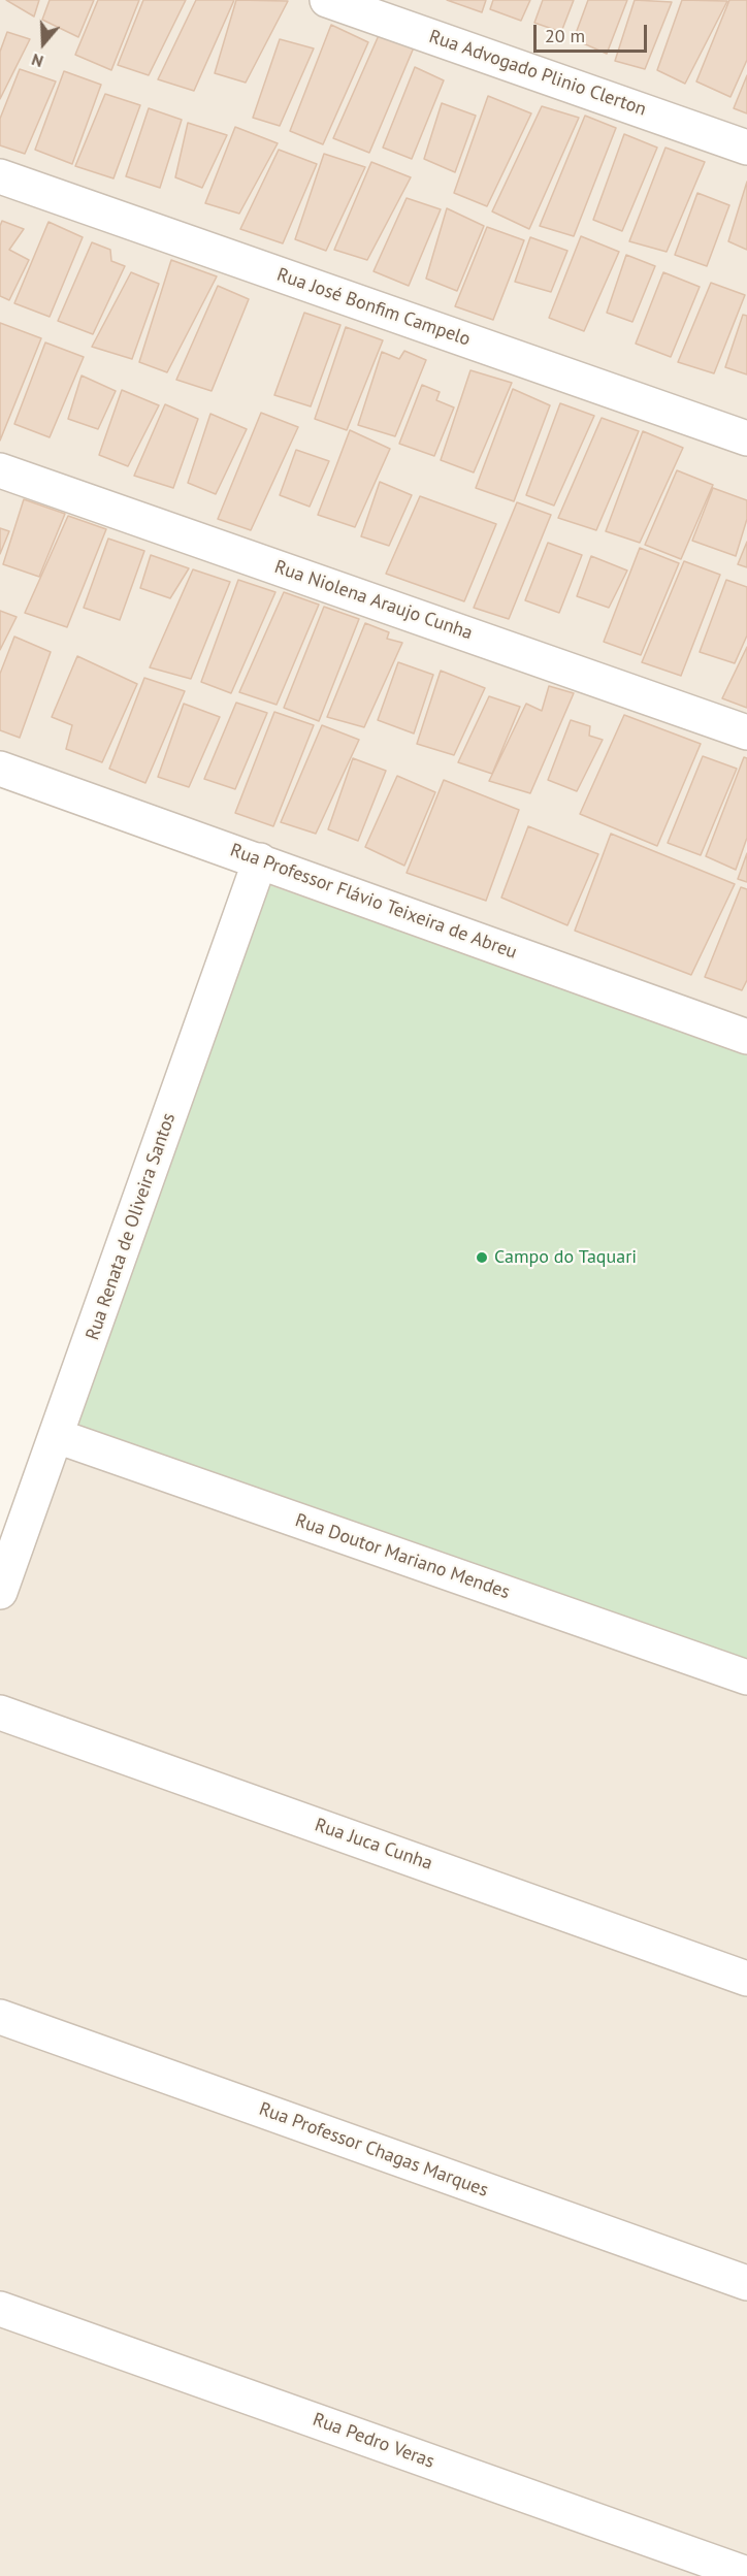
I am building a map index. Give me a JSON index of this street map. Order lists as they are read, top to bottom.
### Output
{
  "streets": {
    "street": [
      "Rua Advogado Plinio Clerton",
      "Rua José Bonfim Campelo",
      "Rua Niolena Araujo Cunha",
      "Rua Professor Flávio Teixeira de Abreu",
      "Rua Renata de Oliveira Santos",
      "Rua Doutor Mariano Mendes",
      "Rua Juca Cunha",
      "Rua Professor Chagas Marques",
      "Rua Pedro Veras"
    ]
  },
  "crossings": [
    ["Rua Professor Flávio Teixeira de Abreu", "Rua Renata de Oliveira Santos"],
    ["Rua Renata de Oliveira Santos", "Rua Doutor Mariano Mendes"]
  ],
  "places": ["Campo do Taquari"],
  "scale_bar": "20 m",
  "north": "bottom"
}
